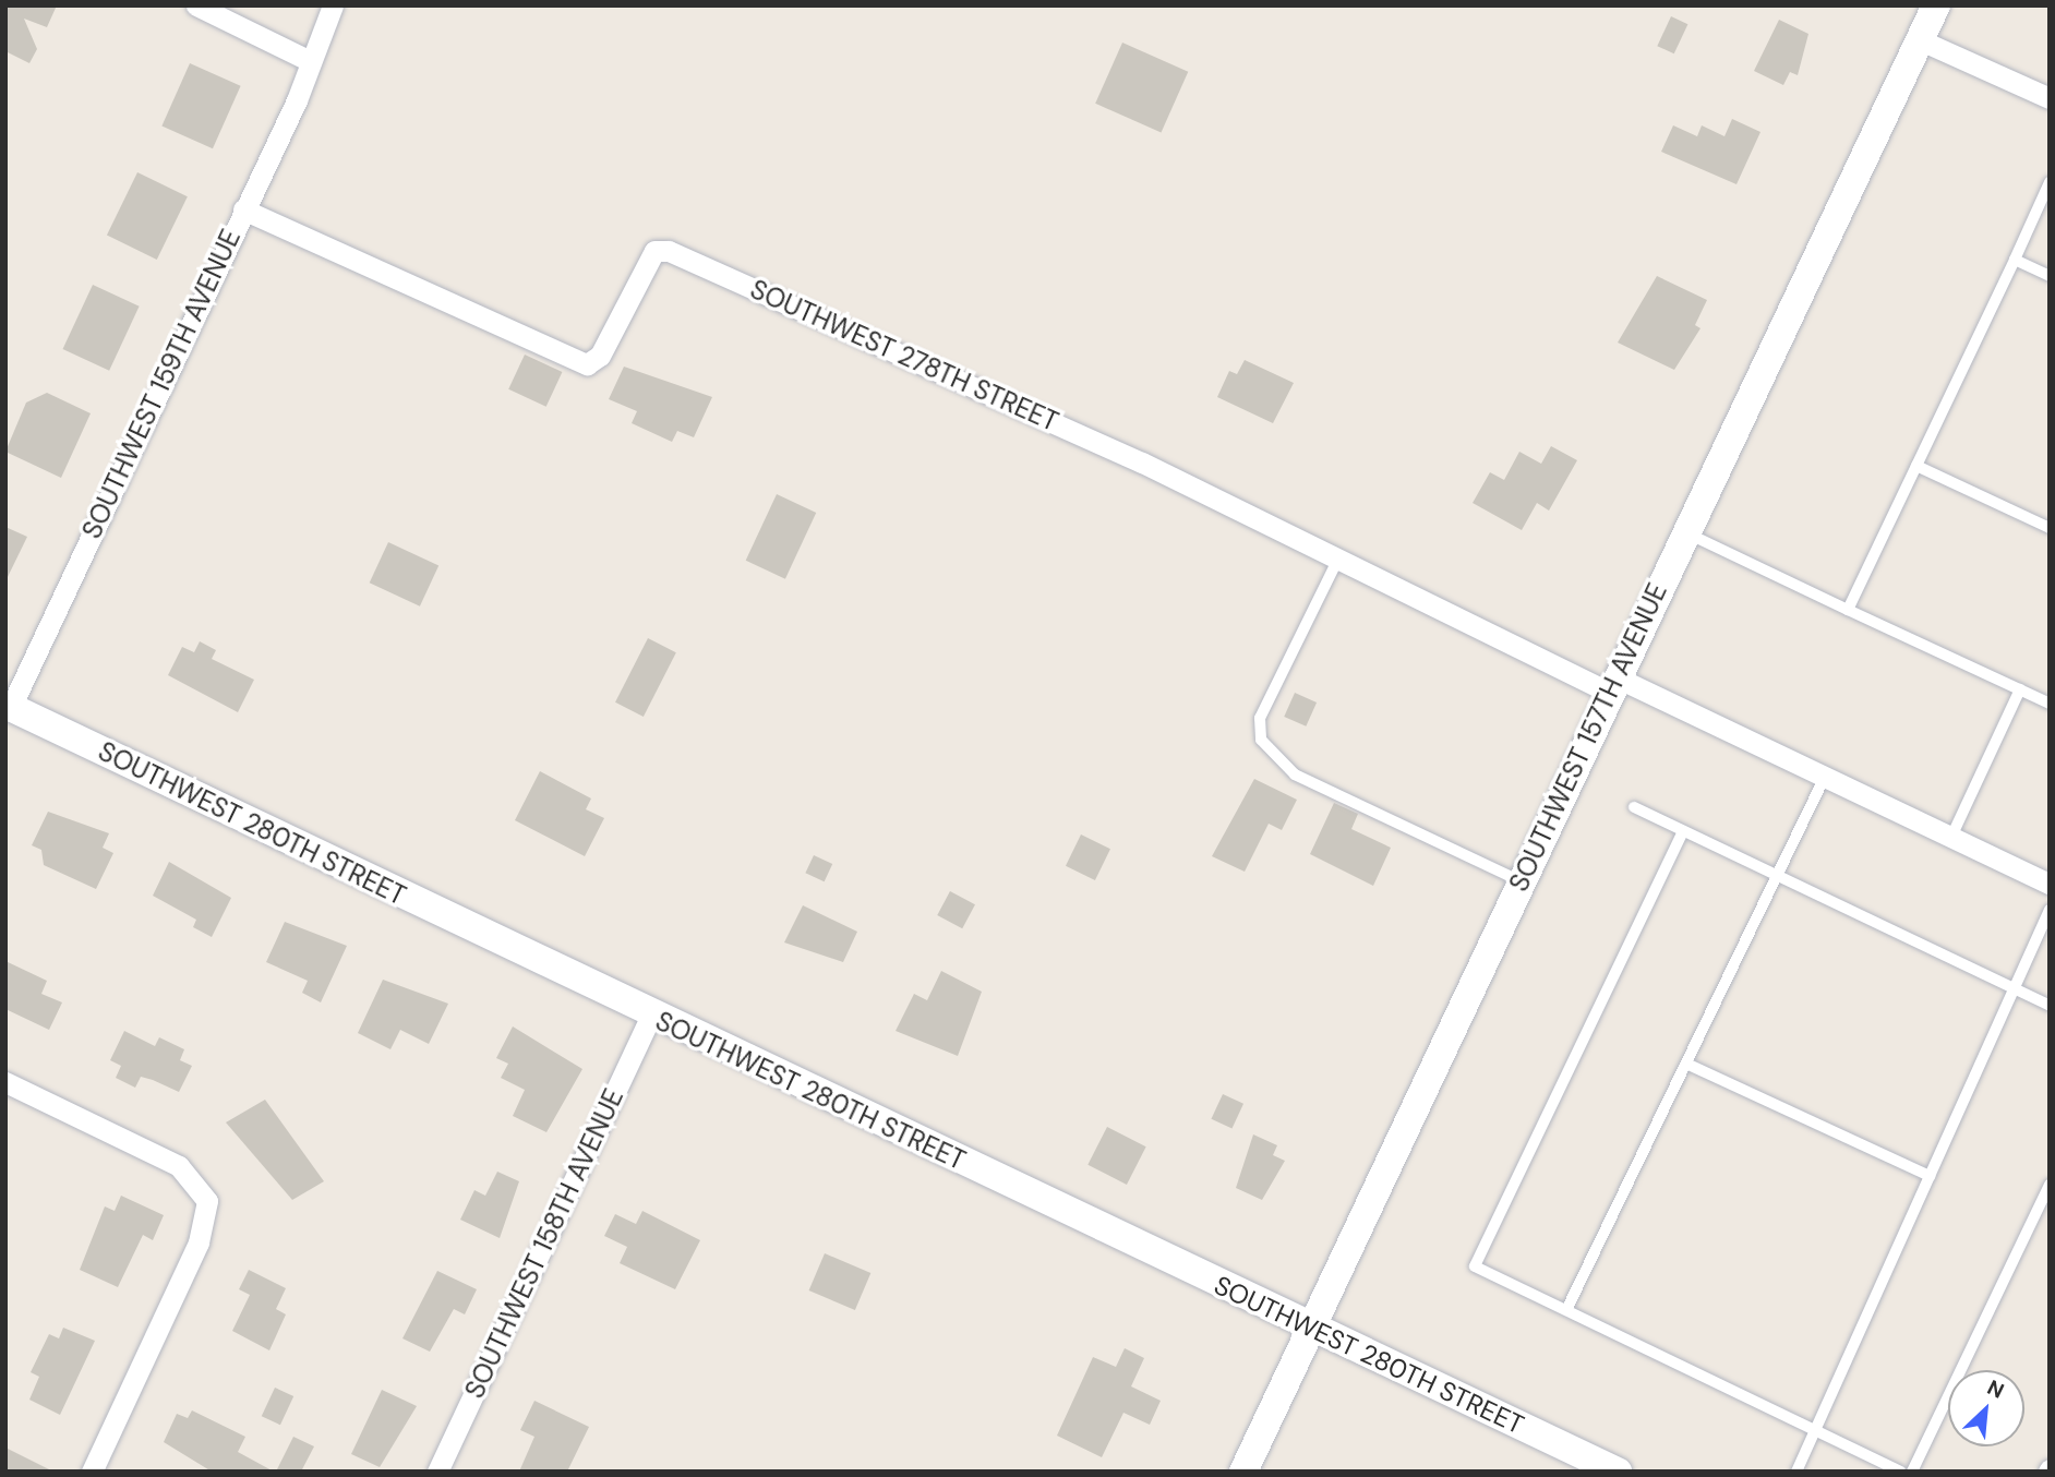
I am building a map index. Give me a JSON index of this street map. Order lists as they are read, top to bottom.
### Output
{
  "streets": {
    "street": [
      "SOUTHWEST 278TH STREET",
      "SOUTHWEST 159TH AVENUE",
      "SOUTHWEST 157TH AVENUE",
      "SOUTHWEST 280TH STREET",
      "SOUTHWEST 158TH AVENUE"
    ]
  },
  "crossings": [
    ["SOUTHWEST 278TH STREET", "SOUTHWEST 159TH AVENUE"],
    ["SOUTHWEST 278TH STREET", "SOUTHWEST 157TH AVENUE"],
    ["SOUTHWEST 159TH AVENUE", "SOUTHWEST 280TH STREET"],
    ["SOUTHWEST 157TH AVENUE", "SOUTHWEST 280TH STREET"],
    ["SOUTHWEST 280TH STREET", "SOUTHWEST 158TH AVENUE"]
  ],
  "north": "top right"
}
